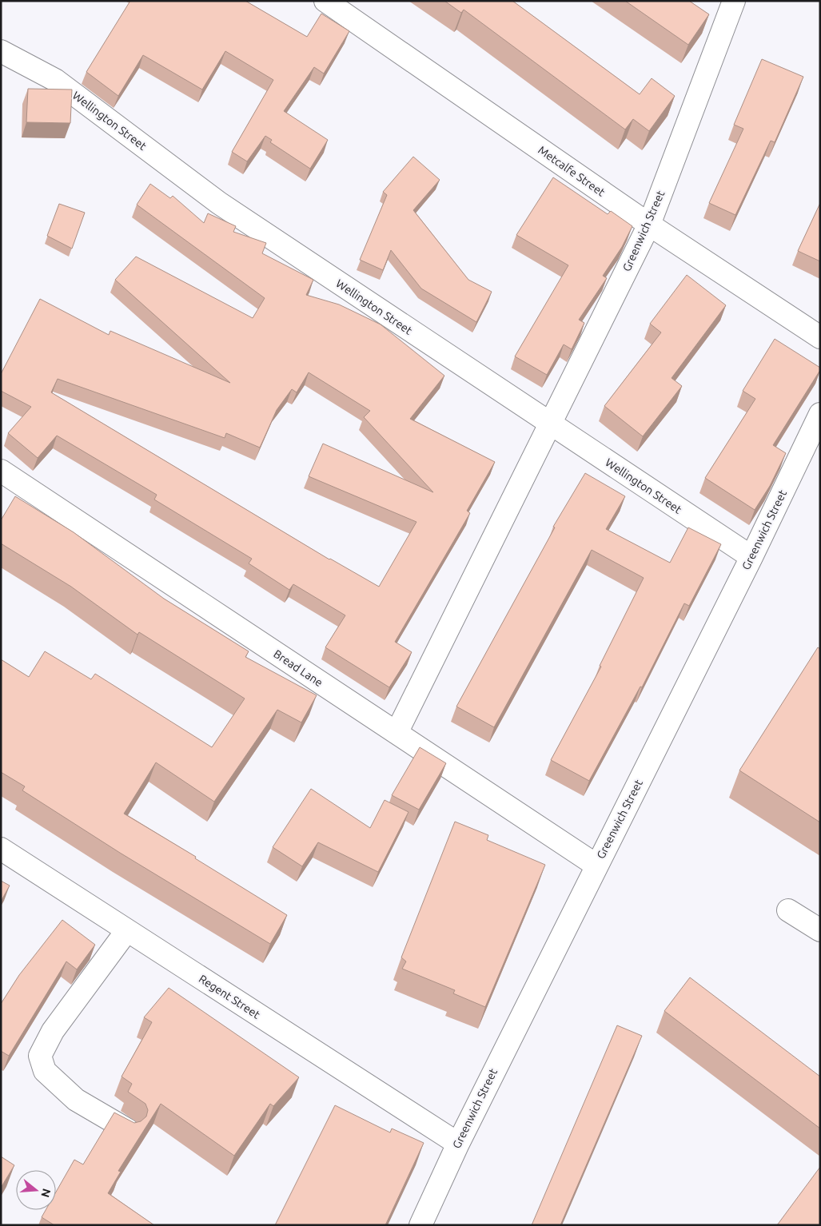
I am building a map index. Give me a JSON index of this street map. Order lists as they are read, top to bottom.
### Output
{
  "streets": {
    "street": [
      "Wellington Street",
      "Metcalfe Street",
      "Greenwich Street",
      "Bread Lane",
      "Regent Street"
    ]
  },
  "crossings": [
    ["Wellington Street", "Greenwich Street"],
    ["Metcalfe Street", "Greenwich Street"],
    ["Greenwich Street", "Bread Lane"],
    ["Greenwich Street", "Regent Street"]
  ],
  "north": "right"
}
